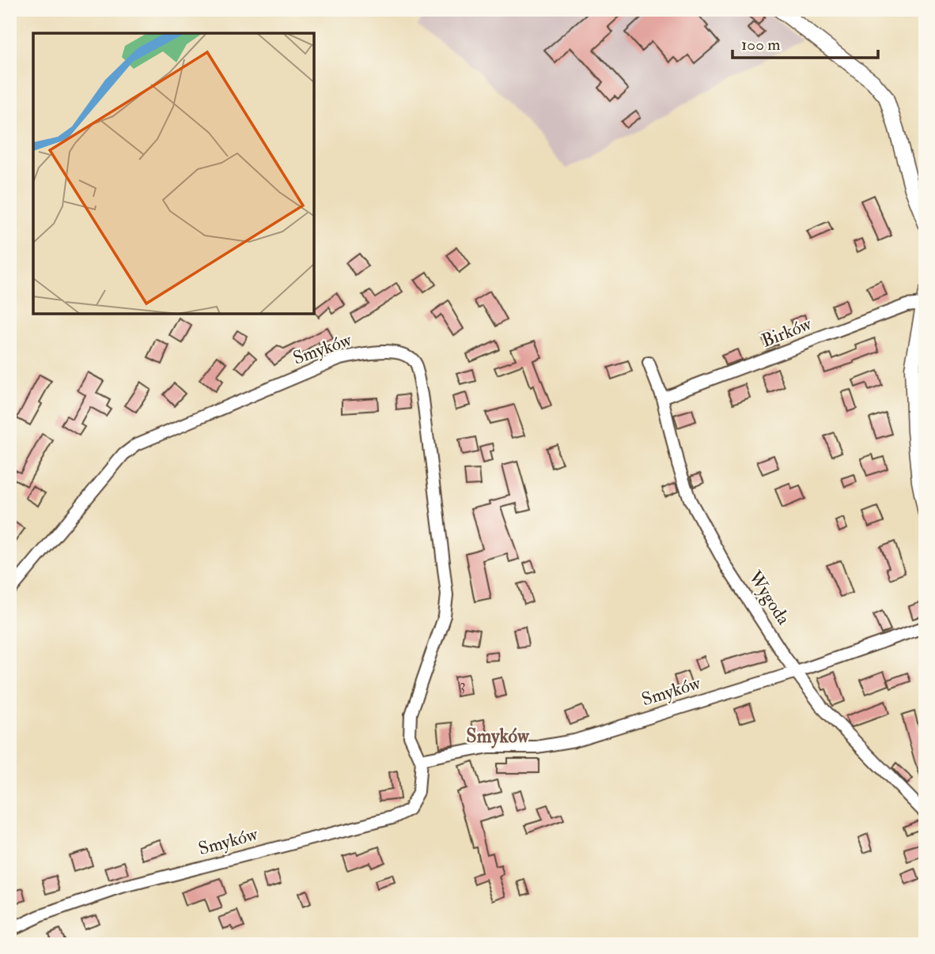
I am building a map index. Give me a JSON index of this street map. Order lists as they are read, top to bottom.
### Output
{
  "streets": {
    "street": ["Birków", "Smyków", "Wygoda"]
  },
  "crossings": [
    ["Birków", "Wygoda"],
    ["Smyków", "Wygoda"]
  ],
  "districts": ["Smyków"],
  "house_numbers": ["3"],
  "scale_bar": "100 m"
}
